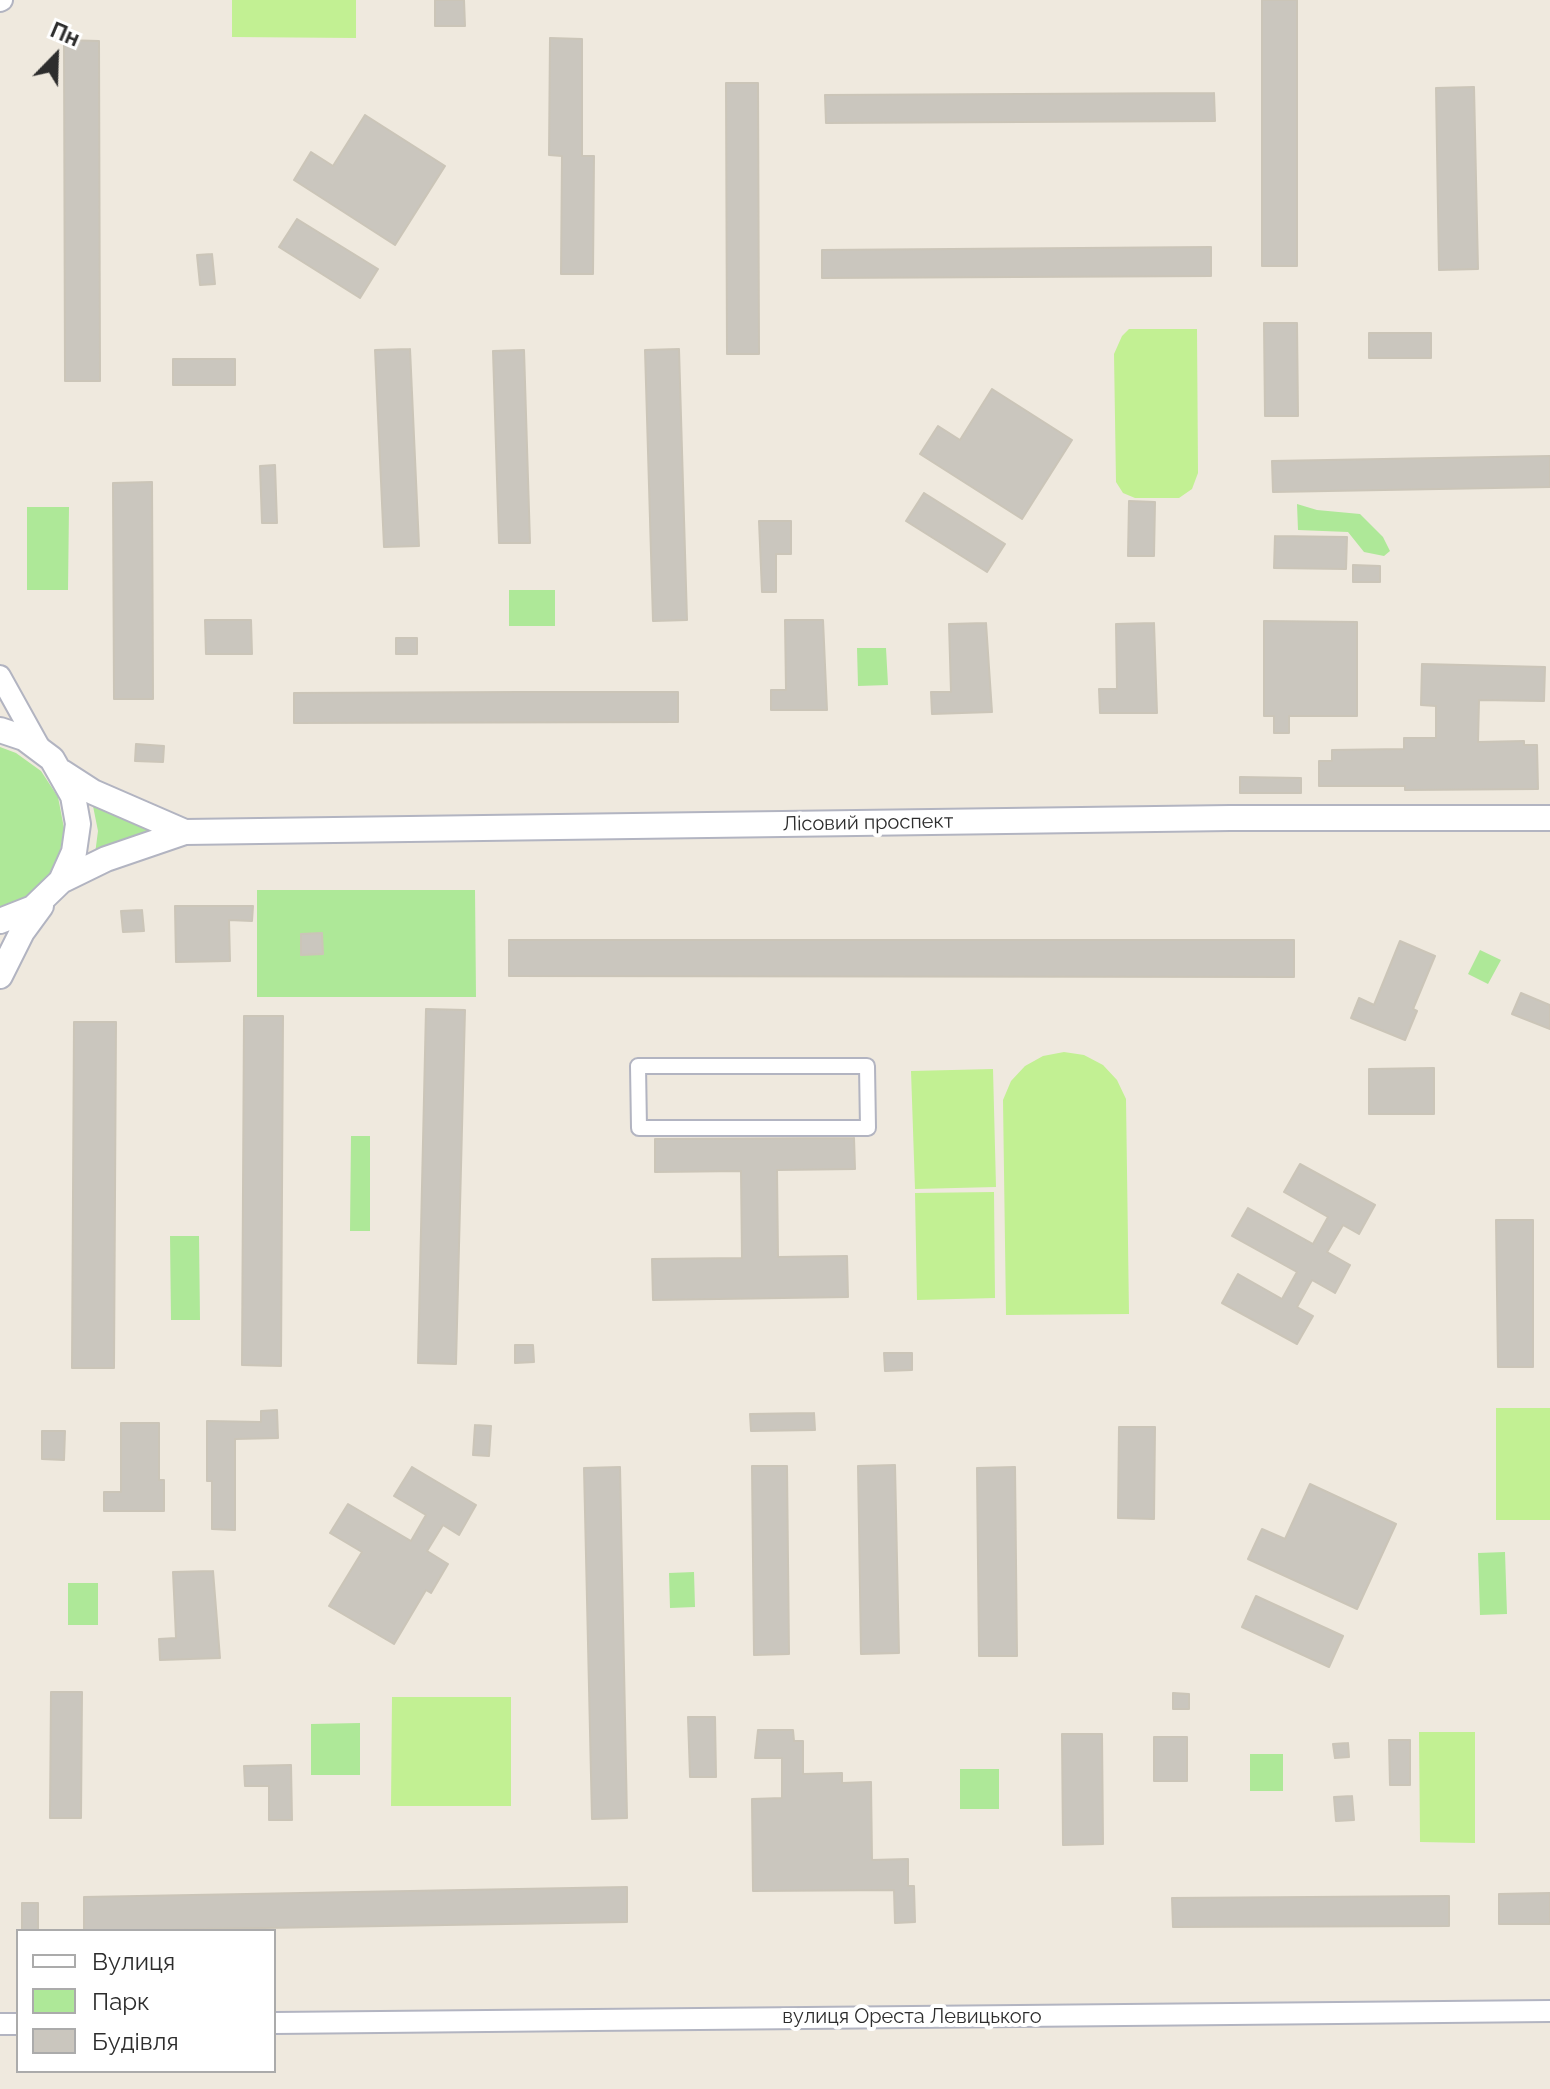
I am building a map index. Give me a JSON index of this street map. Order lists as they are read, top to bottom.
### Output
{
  "streets": {
    "street": ["Лісовий проспект", "вулиця Ореста Левицького"]
  },
  "legend": ["Вулиця", "Парк", "Будівля"],
  "north": "top right"
}
